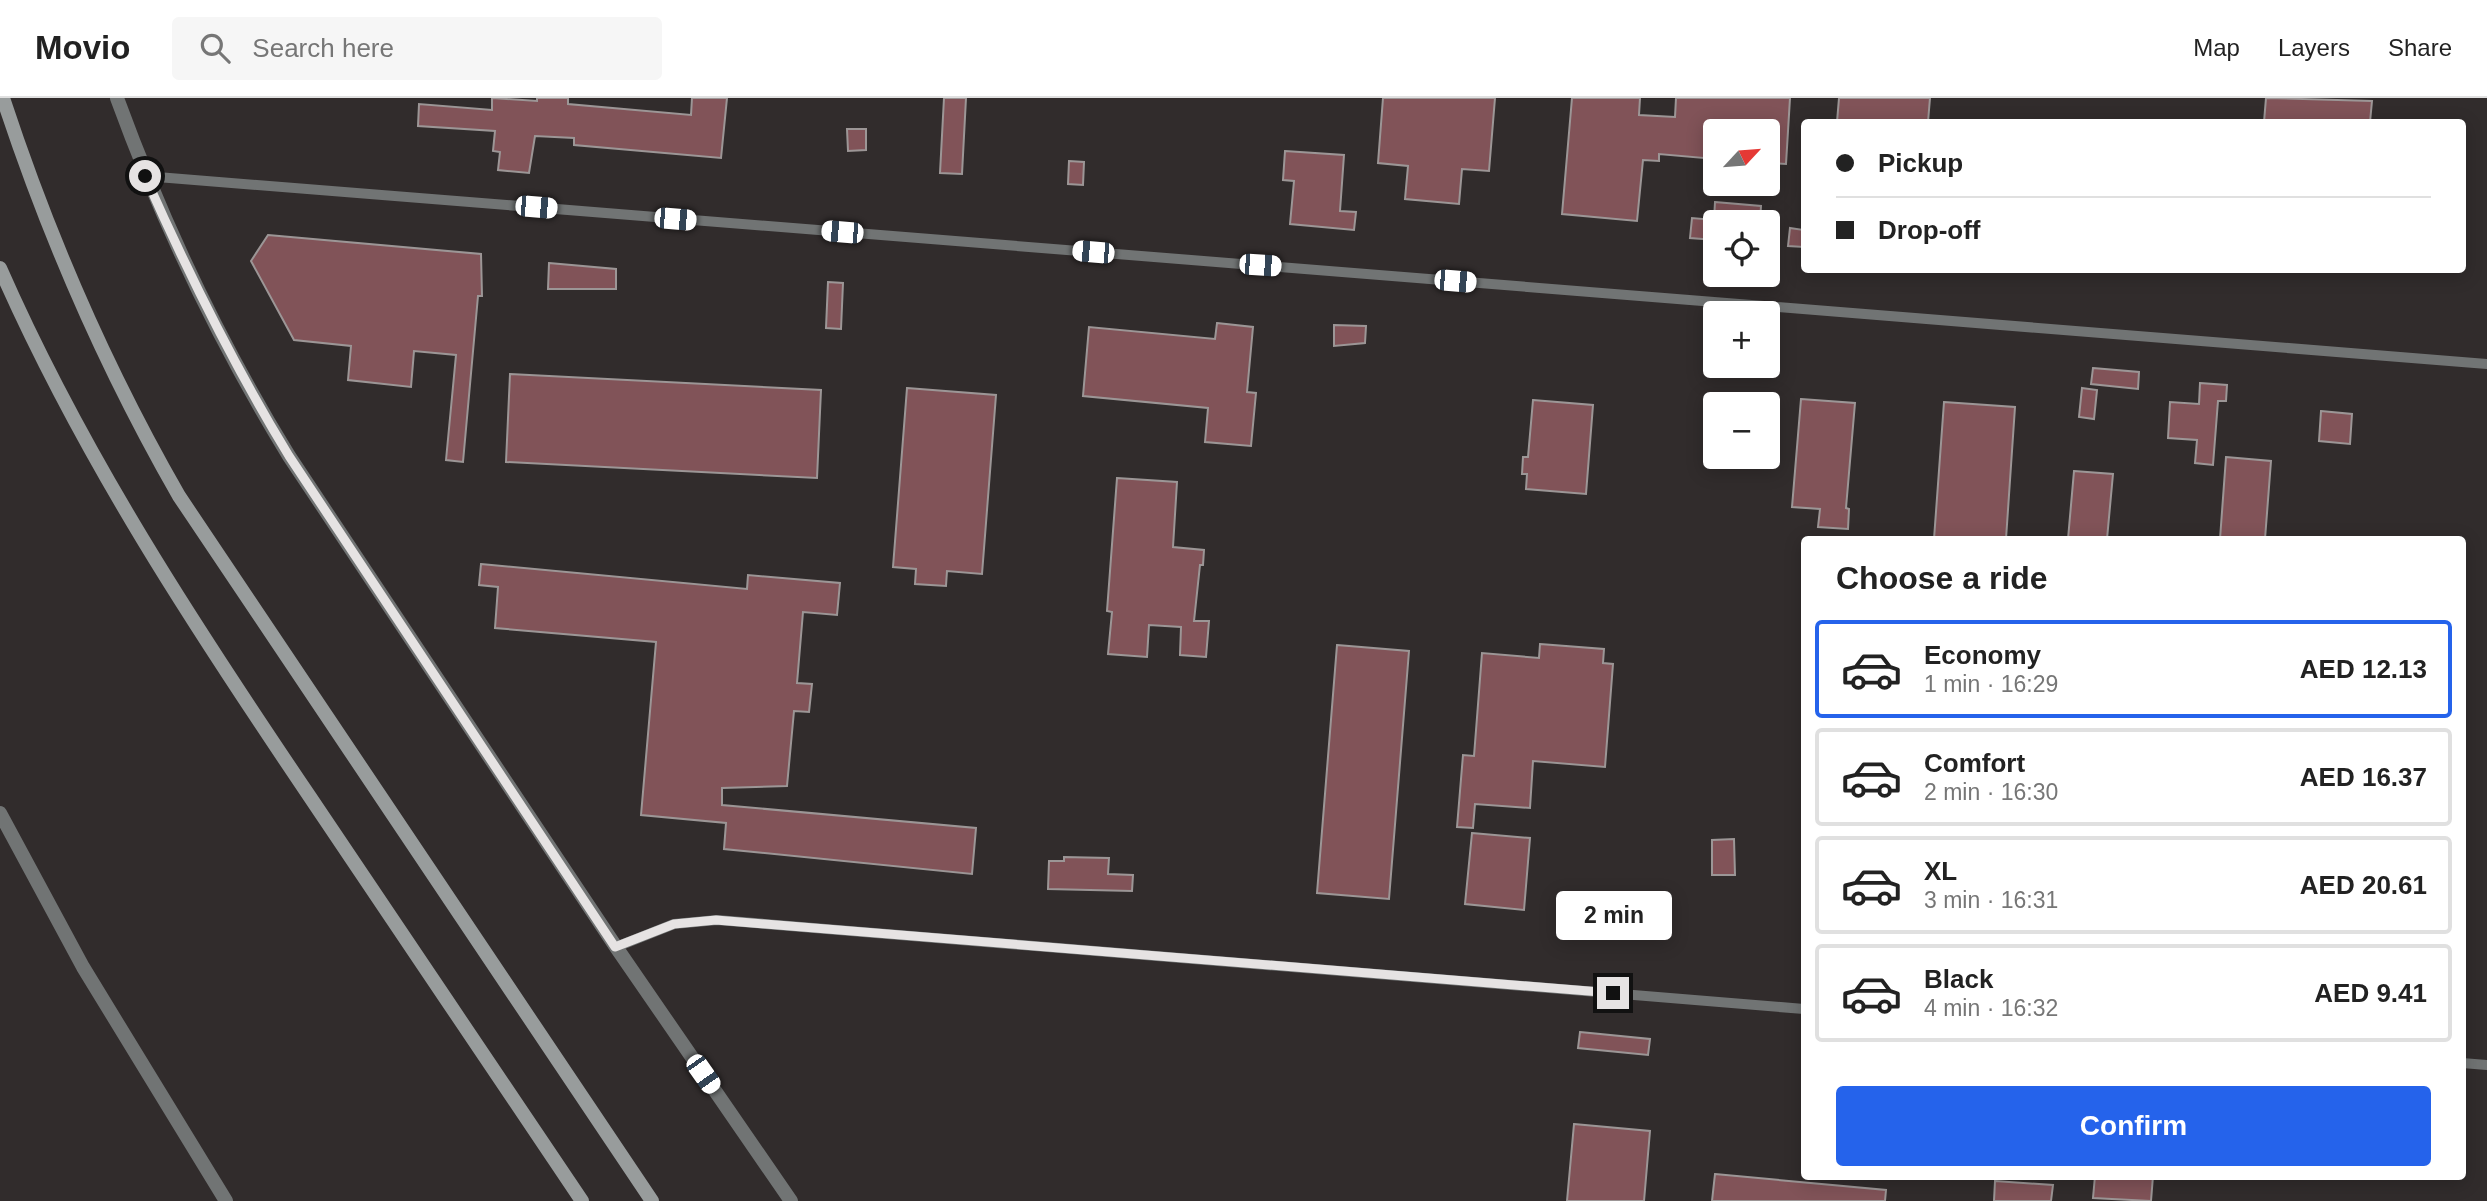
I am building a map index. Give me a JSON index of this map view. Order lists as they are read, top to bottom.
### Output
{
  "north": "top right",
  "page": {
    "header": "Movio",
    "search": "Search here",
    "nav": ["Map", "Layers", "Share"],
    "map_buttons": ["+", "−"],
    "banner": ["Pickup", "Drop-off"],
    "heading": "Choose a ride",
    "list": [
      {
        "name": "Economy",
        "note": "1 min · 16:29",
        "value": "AED 12.13"
      },
      {
        "name": "Comfort",
        "note": "2 min · 16:30",
        "value": "AED 16.37"
      },
      {
        "name": "XL",
        "note": "3 min · 16:31",
        "value": "AED 20.61"
      },
      {
        "name": "Black",
        "note": "4 min · 16:32",
        "value": "AED 9.41"
      }
    ],
    "bubble": "2 min",
    "buttons": "Confirm"
  }
}
